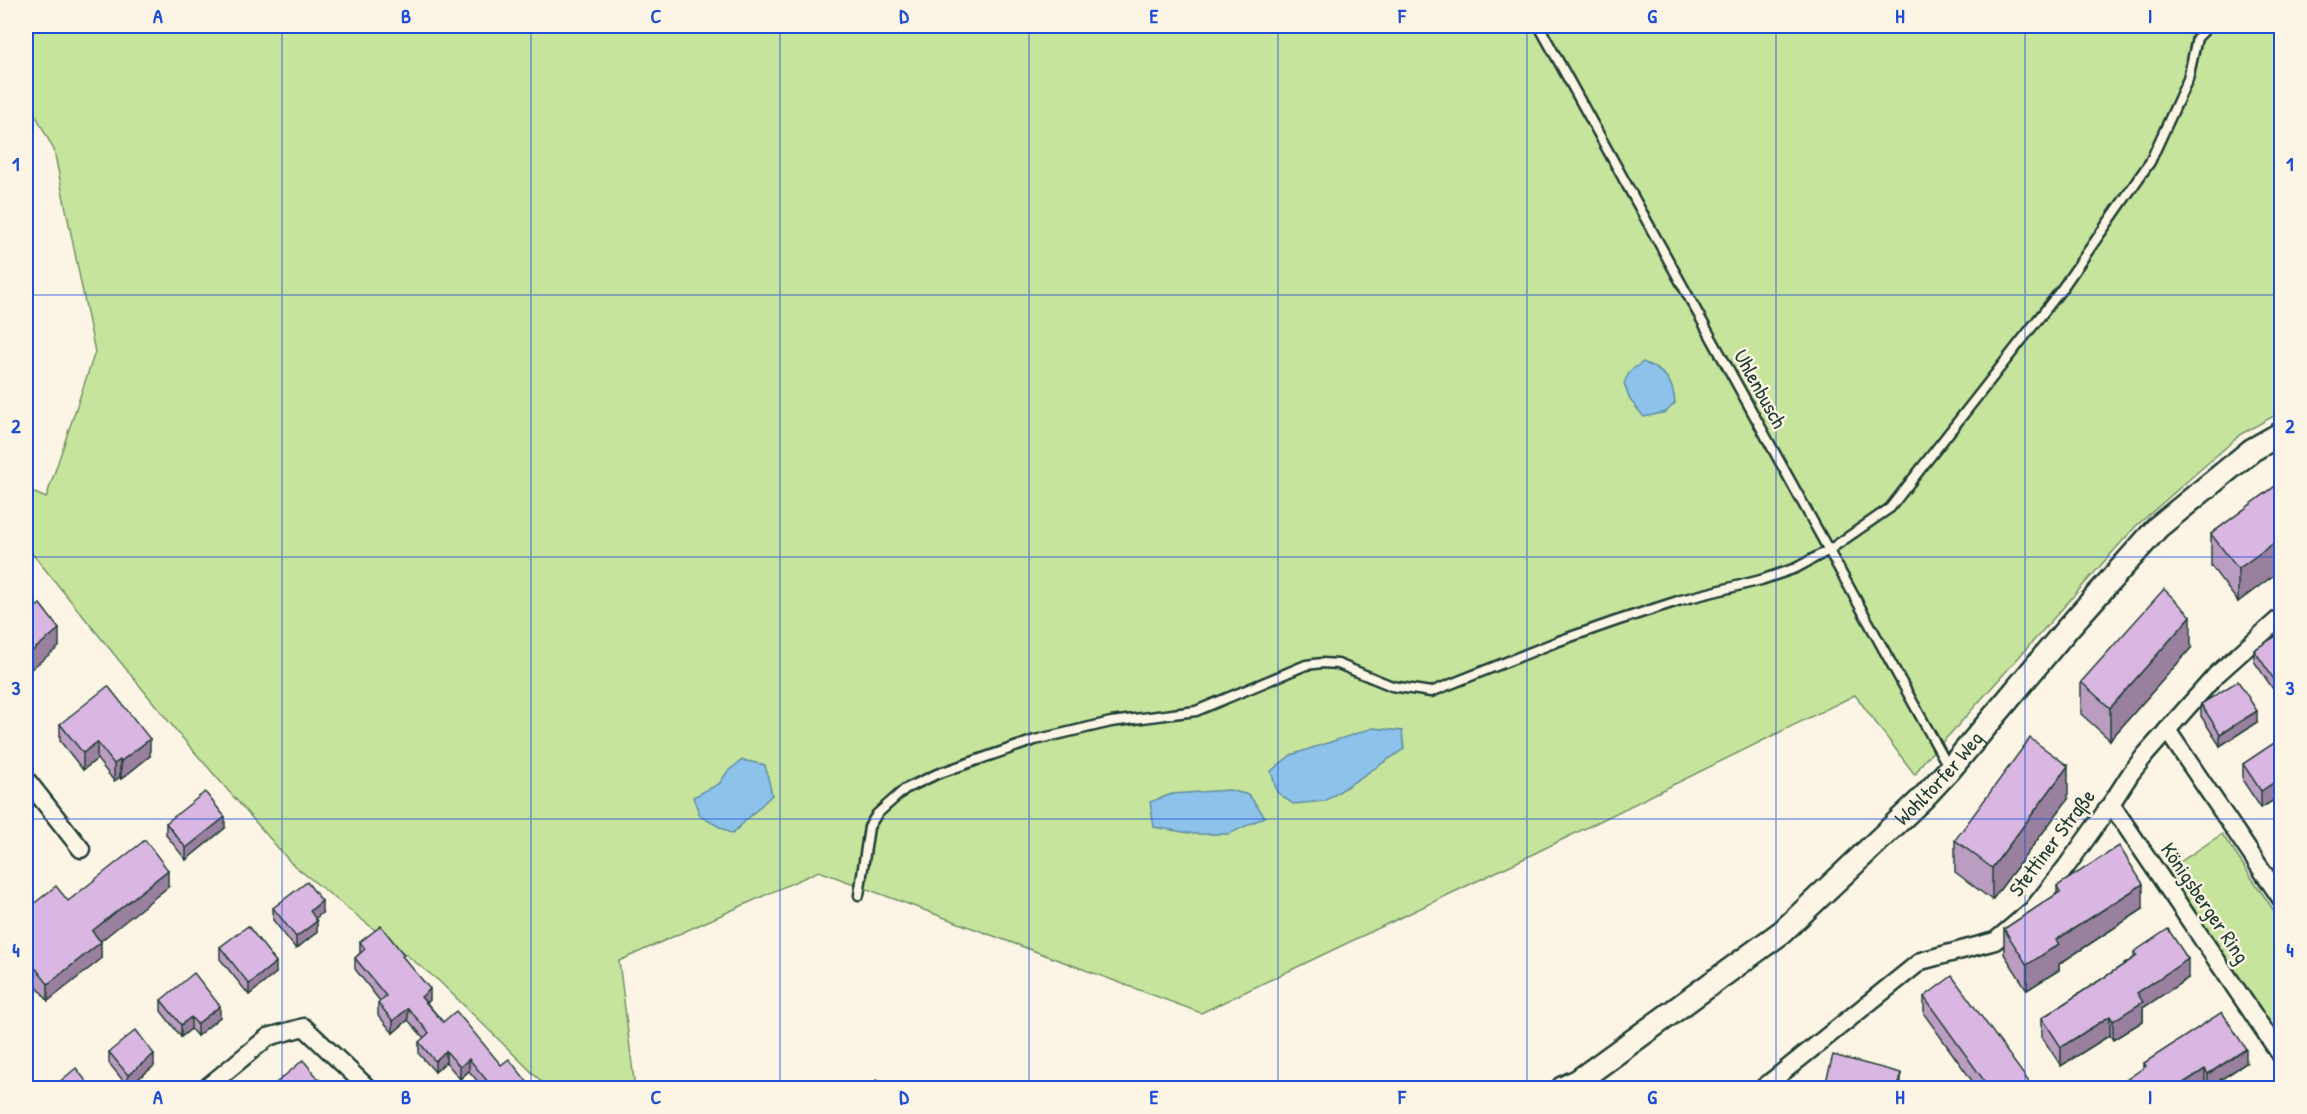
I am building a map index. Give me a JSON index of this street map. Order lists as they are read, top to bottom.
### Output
{
  "streets": {
    "main road": ["Wohltorfer Weg"],
    "street": ["Stettiner Straße", "Königsberger Ring"],
    "lane": ["Uhlenbusch"]
  },
  "crossings": [
    ["Uhlenbusch", "Wohltorfer Weg"],
    ["Stettiner Straße", "Königsberger Ring"]
  ],
  "grid": {
    "columns": [
      "A",
      "B",
      "C",
      "D",
      "E",
      "F",
      "G",
      "H",
      "I"
    ],
    "rows": [
      "1",
      "2",
      "3",
      "4"
    ]
  }
}
